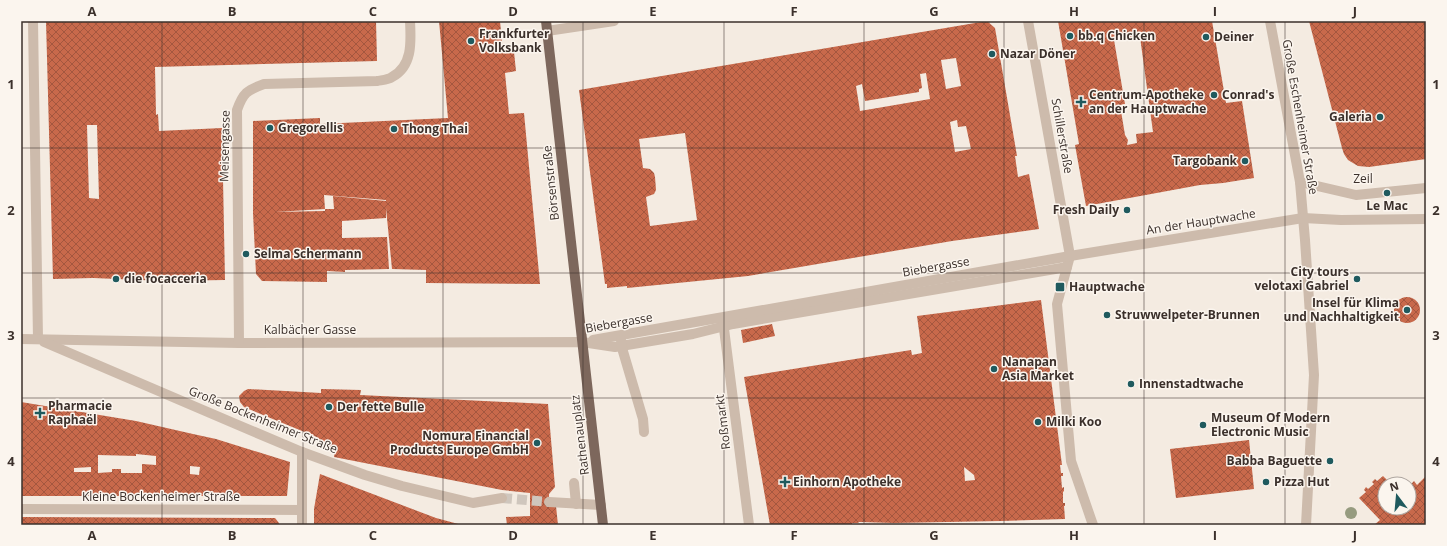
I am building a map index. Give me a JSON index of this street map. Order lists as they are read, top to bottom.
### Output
{
  "streets": {
    "main road": ["Börsenstraße", "Rathenauplatz"],
    "street": [
      "Große Eschenheimer Straße",
      "Schillerstraße",
      "Meisengasse",
      "Zeil",
      "An der Hauptwache",
      "Biebergasse",
      "Kalbächer Gasse",
      "Große Bockenheimer Straße",
      "Roßmarkt",
      "Kleine Bockenheimer Straße"
    ]
  },
  "crossings": [
    ["Große Eschenheimer Straße", "Zeil"],
    ["Große Eschenheimer Straße", "An der Hauptwache"],
    ["Schillerstraße", "An der Hauptwache"],
    ["Schillerstraße", "Biebergasse"],
    ["Meisengasse", "Kalbächer Gasse"],
    ["Börsenstraße", "Biebergasse"],
    ["Börsenstraße", "Kalbächer Gasse"],
    ["Börsenstraße", "Rathenauplatz"],
    ["An der Hauptwache", "Biebergasse"],
    ["Biebergasse", "Kalbächer Gasse"],
    ["Biebergasse", "Roßmarkt"],
    ["Biebergasse", "Rathenauplatz"],
    ["Kalbächer Gasse", "Große Bockenheimer Straße"],
    ["Kalbächer Gasse", "Rathenauplatz"]
  ],
  "places": {
    "other": [
      "bb.q Chicken",
      "Deiner",
      "Frankfurter Volksbank",
      "Nazar Döner",
      "Conrad's",
      "Galeria",
      "Gregorellis",
      "Thong Thai",
      "Targobank",
      "Le Mac",
      "Fresh Daily",
      "Selma Schermann",
      "die focacceria",
      "City tours velotaxi Gabriel",
      "Insel für Klima und Nachhaltigkeit",
      "Struwwelpeter-Brunnen",
      "Nanapan Asia Market",
      "Innenstadtwache",
      "Der fette Bulle",
      "Milki Koo",
      "Museum Of Modern Electronic Music",
      "Nomura Financial Products Europe GmbH",
      "Babba Baguette",
      "Pizza Hut"
    ],
    "health": ["Centrum-Apotheke an der Hauptwache", "Pharmacie Raphaël", "Einhorn Apotheke"],
    "transit": ["Hauptwache"]
  },
  "north": "top",
  "grid": {
    "columns": [
      "A",
      "B",
      "C",
      "D",
      "E",
      "F",
      "G",
      "H",
      "I",
      "J"
    ],
    "rows": [
      "1",
      "2",
      "3",
      "4"
    ]
  }
}
